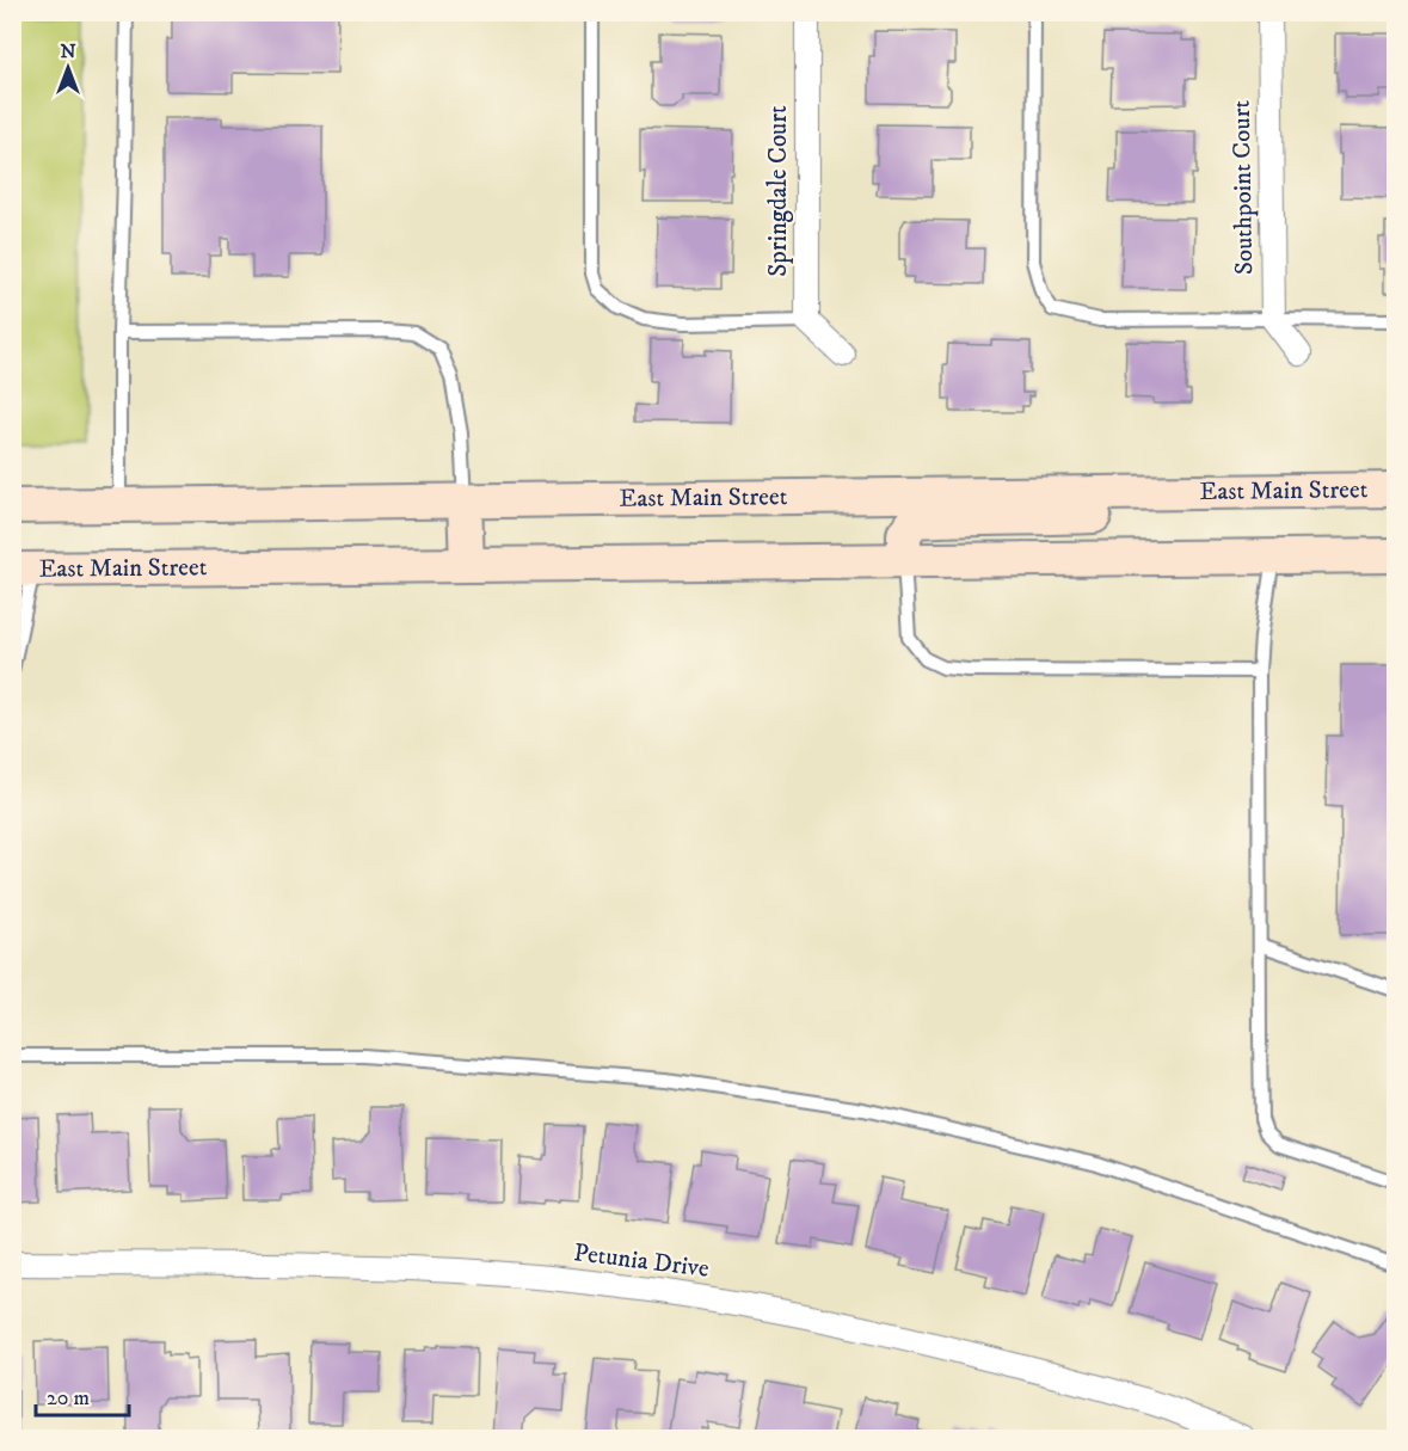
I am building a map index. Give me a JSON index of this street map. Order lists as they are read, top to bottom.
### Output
{
  "streets": {
    "main road": ["East Main Street"],
    "street": ["Southpoint Court", "Springdale Court", "Petunia Drive"]
  },
  "scale_bar": "20 m",
  "north": "top"
}
